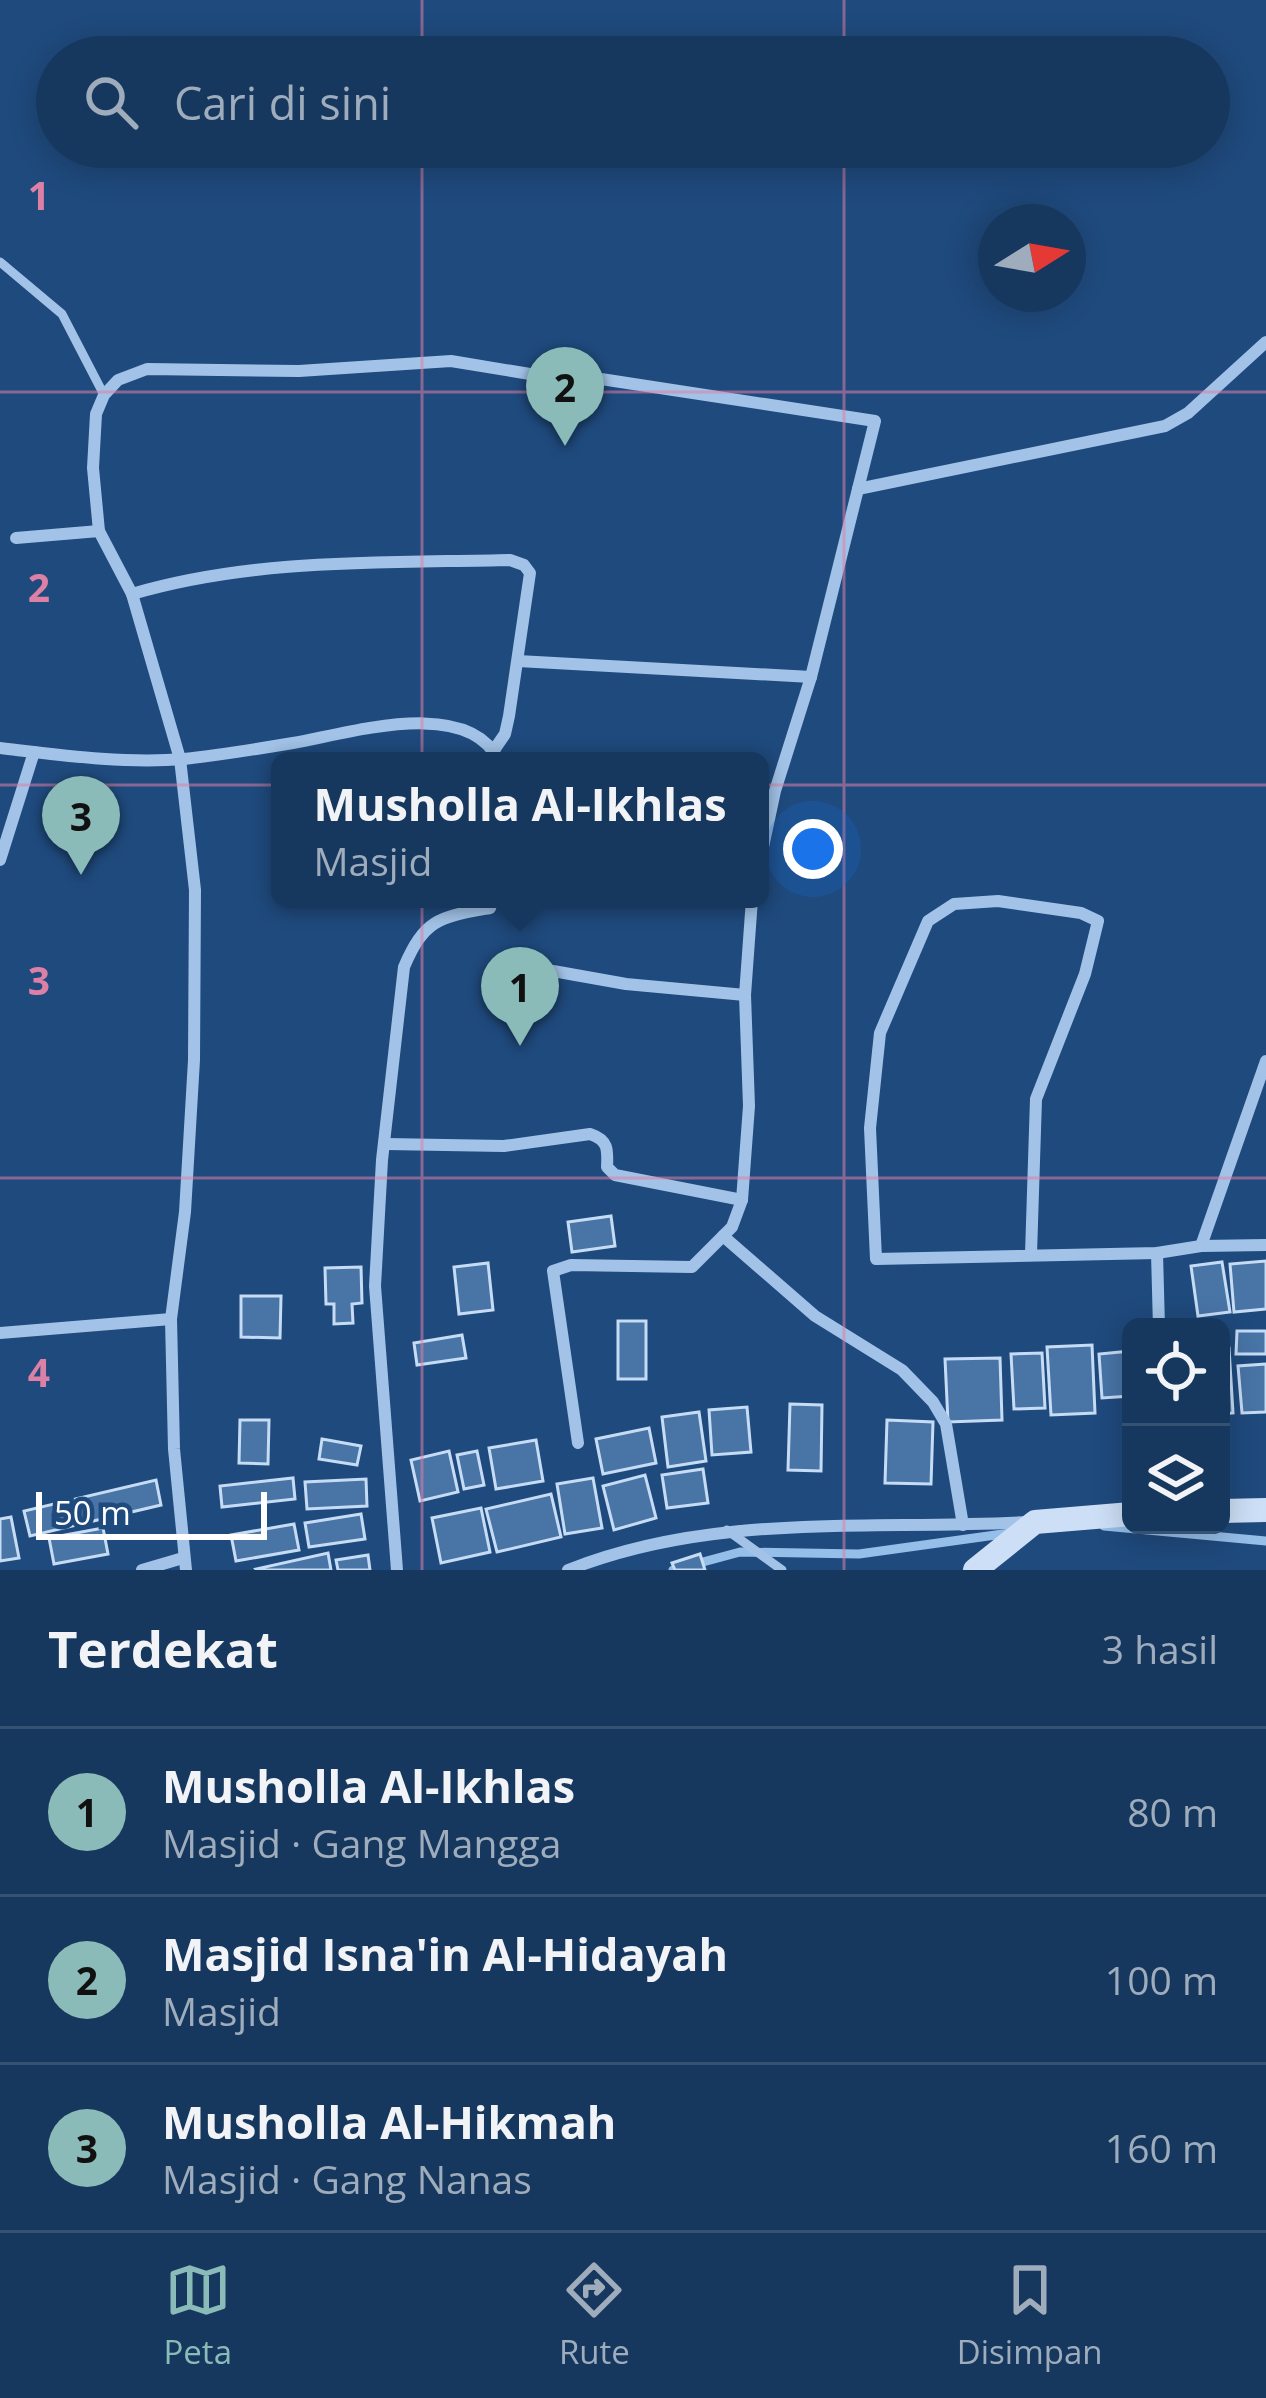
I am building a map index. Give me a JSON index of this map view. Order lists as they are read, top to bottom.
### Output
{
  "scale_bar": "50 m",
  "north": "right",
  "page": {
    "search": "Cari di sini",
    "pins": ["2", "3", "1"],
    "popup": ["Musholla Al-Ikhlas", "Masjid"],
    "scale": "50 m",
    "heading": ["Terdekat", "3 hasil"],
    "list": [
      {
        "mark": "1",
        "name": "Musholla Al-Ikhlas",
        "note": "Masjid · Gang Mangga",
        "value": "80 m"
      },
      {
        "mark": "2",
        "name": "Masjid Isna'in Al-Hidayah",
        "note": "Masjid",
        "value": "100 m"
      },
      {
        "mark": "3",
        "name": "Musholla Al-Hikmah",
        "note": "Masjid · Gang Nanas",
        "value": "160 m"
      }
    ],
    "nav": ["Peta", "Rute", "Disimpan"]
  },
  "grid": {
    "rows": [
      "1",
      "2",
      "3",
      "4"
    ]
  }
}
